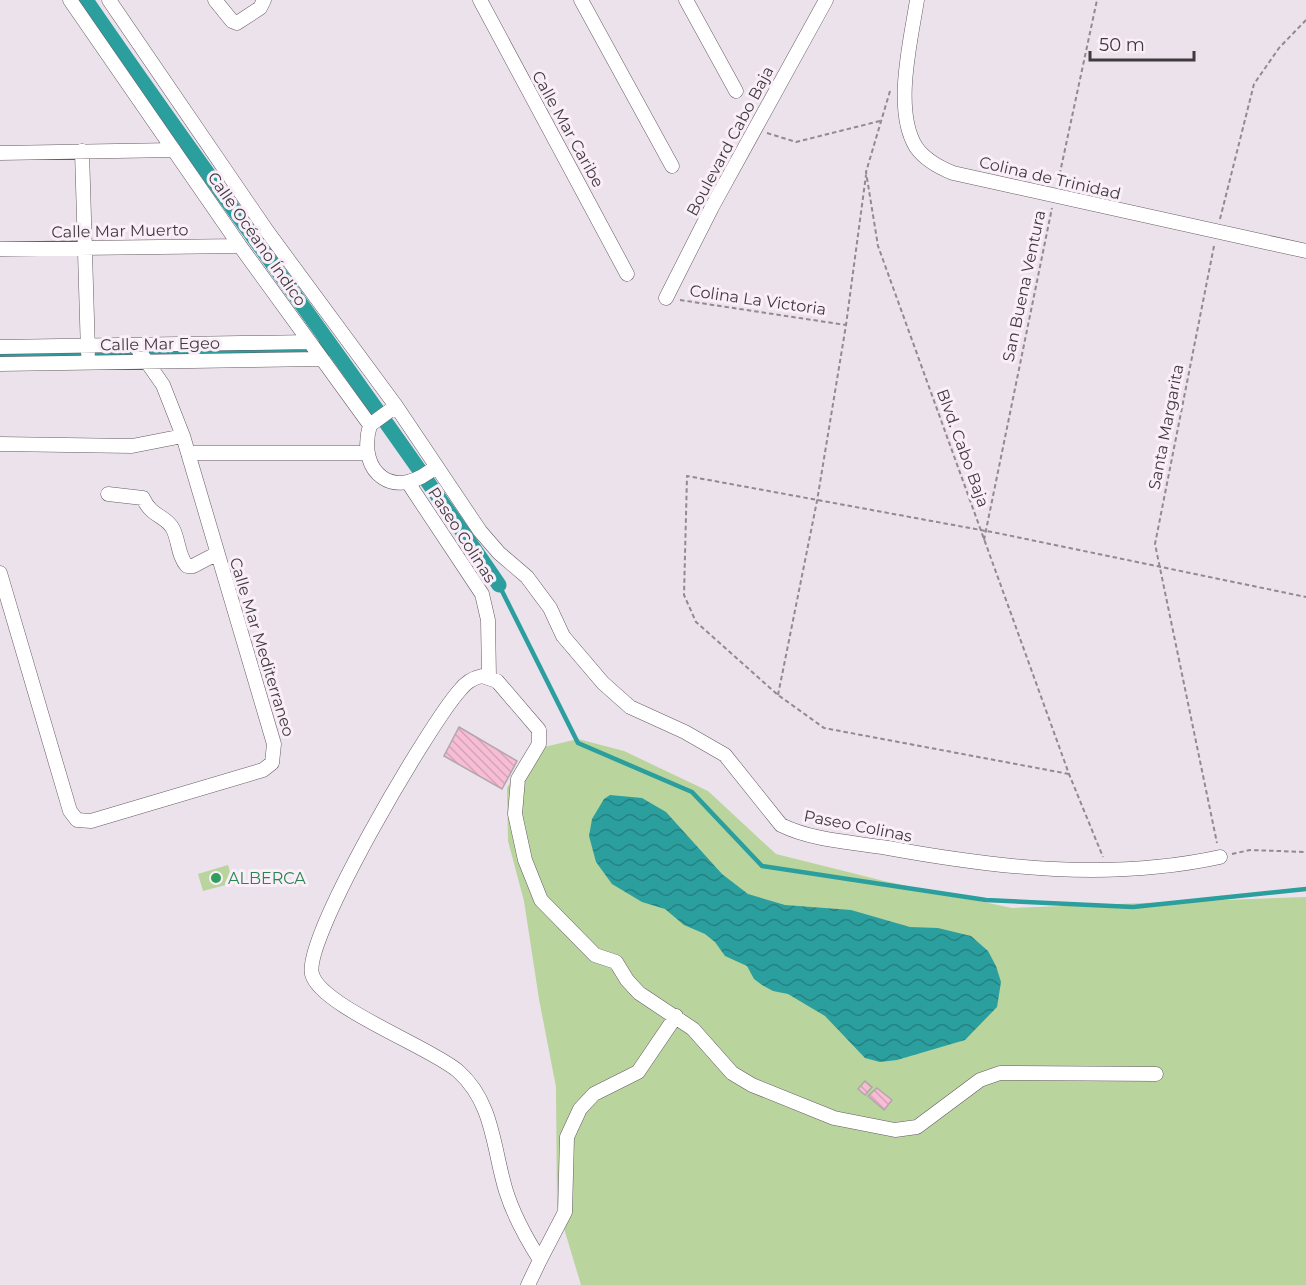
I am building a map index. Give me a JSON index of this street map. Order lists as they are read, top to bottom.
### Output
{
  "streets": {
    "street": [
      "Calle Mar Caribe",
      "Boulevard Cabo Baja",
      "Colina de Trinidad",
      "Calle Mar Muerto",
      "Calle Océano Índico",
      "Calle Mar Egeo",
      "Paseo Colinas",
      "Calle Mar Mediterraneo"
    ],
    "path": [
      "San Buena Ventura",
      "Colina La Victoria",
      "Santa Margarita",
      "Blvd. Cabo Baja"
    ]
  },
  "crossings": [
    ["Boulevard Cabo Baja", "Colina La Victoria"],
    ["Colina de Trinidad", "San Buena Ventura"],
    ["Colina de Trinidad", "Santa Margarita"],
    ["Calle Mar Muerto", "Calle Océano Índico"],
    ["Calle Océano Índico", "Calle Mar Egeo"],
    ["Calle Océano Índico", "Paseo Colinas"],
    ["San Buena Ventura", "Blvd. Cabo Baja"],
    ["Calle Mar Egeo", "Calle Mar Mediterraneo"],
    ["Santa Margarita", "Paseo Colinas"],
    ["Blvd. Cabo Baja", "Paseo Colinas"]
  ],
  "places": ["ALBERCA"],
  "scale_bar": "50 m"
}
